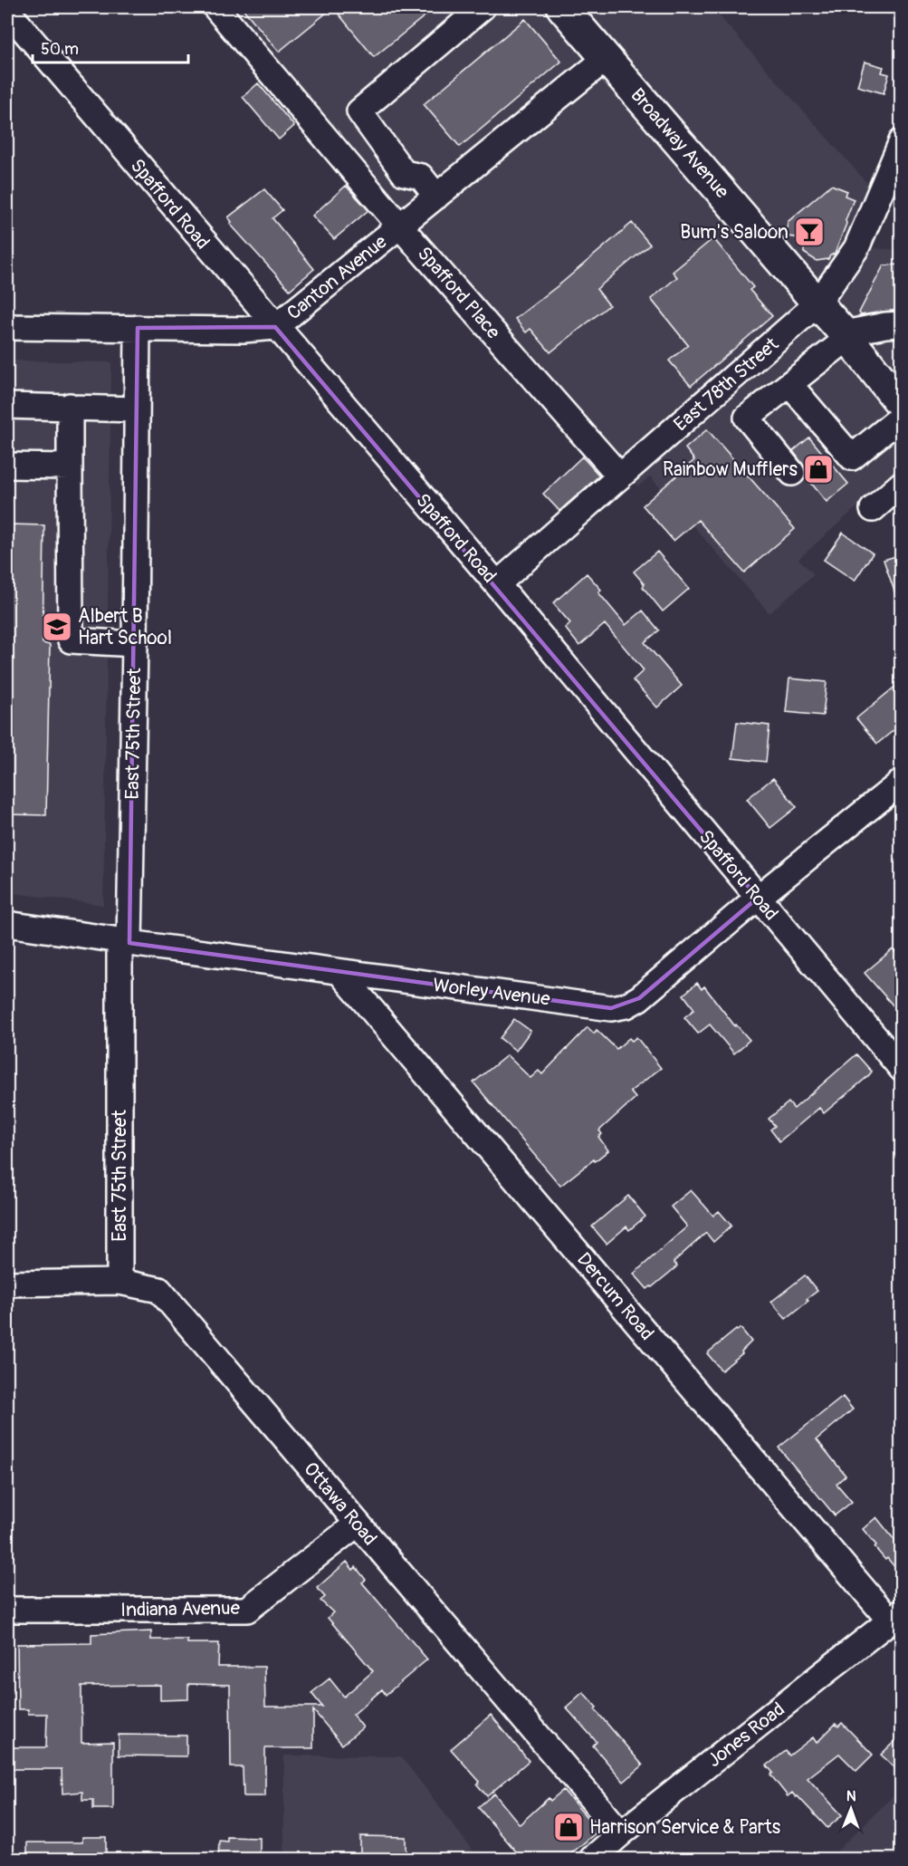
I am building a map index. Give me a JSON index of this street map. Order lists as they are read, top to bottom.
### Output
{
  "streets": {
    "main road": ["Broadway Avenue"],
    "street": [
      "Spafford Road",
      "Canton Avenue",
      "Spafford Place",
      "East 78th Street",
      "East 75th Street",
      "Worley Avenue",
      "Dercum Road",
      "Ottawa Road",
      "Indiana Avenue",
      "Jones Road"
    ]
  },
  "crossings": [
    ["Broadway Avenue", "Canton Avenue"],
    ["Broadway Avenue", "East 78th Street"],
    ["Spafford Road", "Canton Avenue"],
    ["Spafford Road", "East 78th Street"],
    ["Spafford Road", "Worley Avenue"],
    ["Canton Avenue", "Spafford Place"],
    ["Canton Avenue", "East 75th Street"],
    ["Spafford Place", "East 78th Street"],
    ["East 75th Street", "Worley Avenue"],
    ["East 75th Street", "Ottawa Road"],
    ["Worley Avenue", "Dercum Road"],
    ["Dercum Road", "Jones Road"],
    ["Ottawa Road", "Indiana Avenue"],
    ["Ottawa Road", "Jones Road"]
  ],
  "places": {
    "bar": ["Bum's Saloon"],
    "shop": ["Rainbow Mufflers", "Harrison Service & Parts"],
    "school or university": ["Albert B Hart School"]
  },
  "scale_bar": "50 m",
  "north": "top"
}
